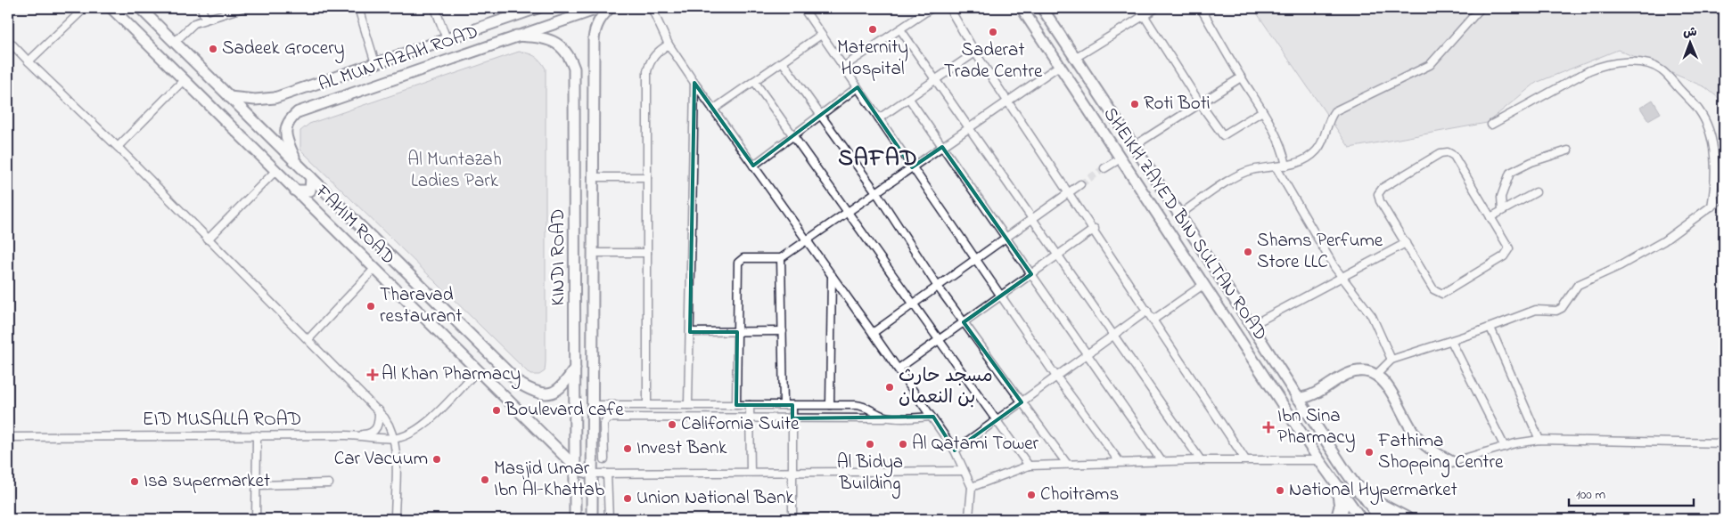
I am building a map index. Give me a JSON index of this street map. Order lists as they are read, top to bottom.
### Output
{
  "streets": {
    "street": [
      "AL MUNTAZAH ROAD",
      "SHEIKH ZAYED BIN SULTAN ROAD",
      "FAHIM ROAD",
      "KINDI ROAD",
      "EID MUSALLA ROAD"
    ]
  },
  "crossings": [
    ["AL MUNTAZAH ROAD", "FAHIM ROAD"],
    ["AL MUNTAZAH ROAD", "KINDI ROAD"],
    ["FAHIM ROAD", "KINDI ROAD"]
  ],
  "districts": ["SAFAD"],
  "parks": ["Al Muntazah Ladies Park"],
  "places": {
    "other": [
      "Maternity Hospital",
      "Saderat Trade Centre",
      "Sadeek Grocery",
      "Roti Boti",
      "Shams Perfume Store LLC",
      "Tharavad restaurant",
      "مسجد حارث بن النعمان",
      "Boulevard cafe",
      "California Suite",
      "Al Bidya Building",
      "Al Qatami Tower",
      "Invest Bank",
      "Fathima Shopping Centre",
      "Car Vacuum",
      "Masjid Umar Ibn Al-Khattab",
      "Isa supermarket",
      "National Hypermarket",
      "Choitrams",
      "Union National Bank"
    ],
    "health": ["Al Khan Pharmacy", "Ibn Sina Pharmacy"]
  },
  "scale_bar": "100 m",
  "north": "top"
}
